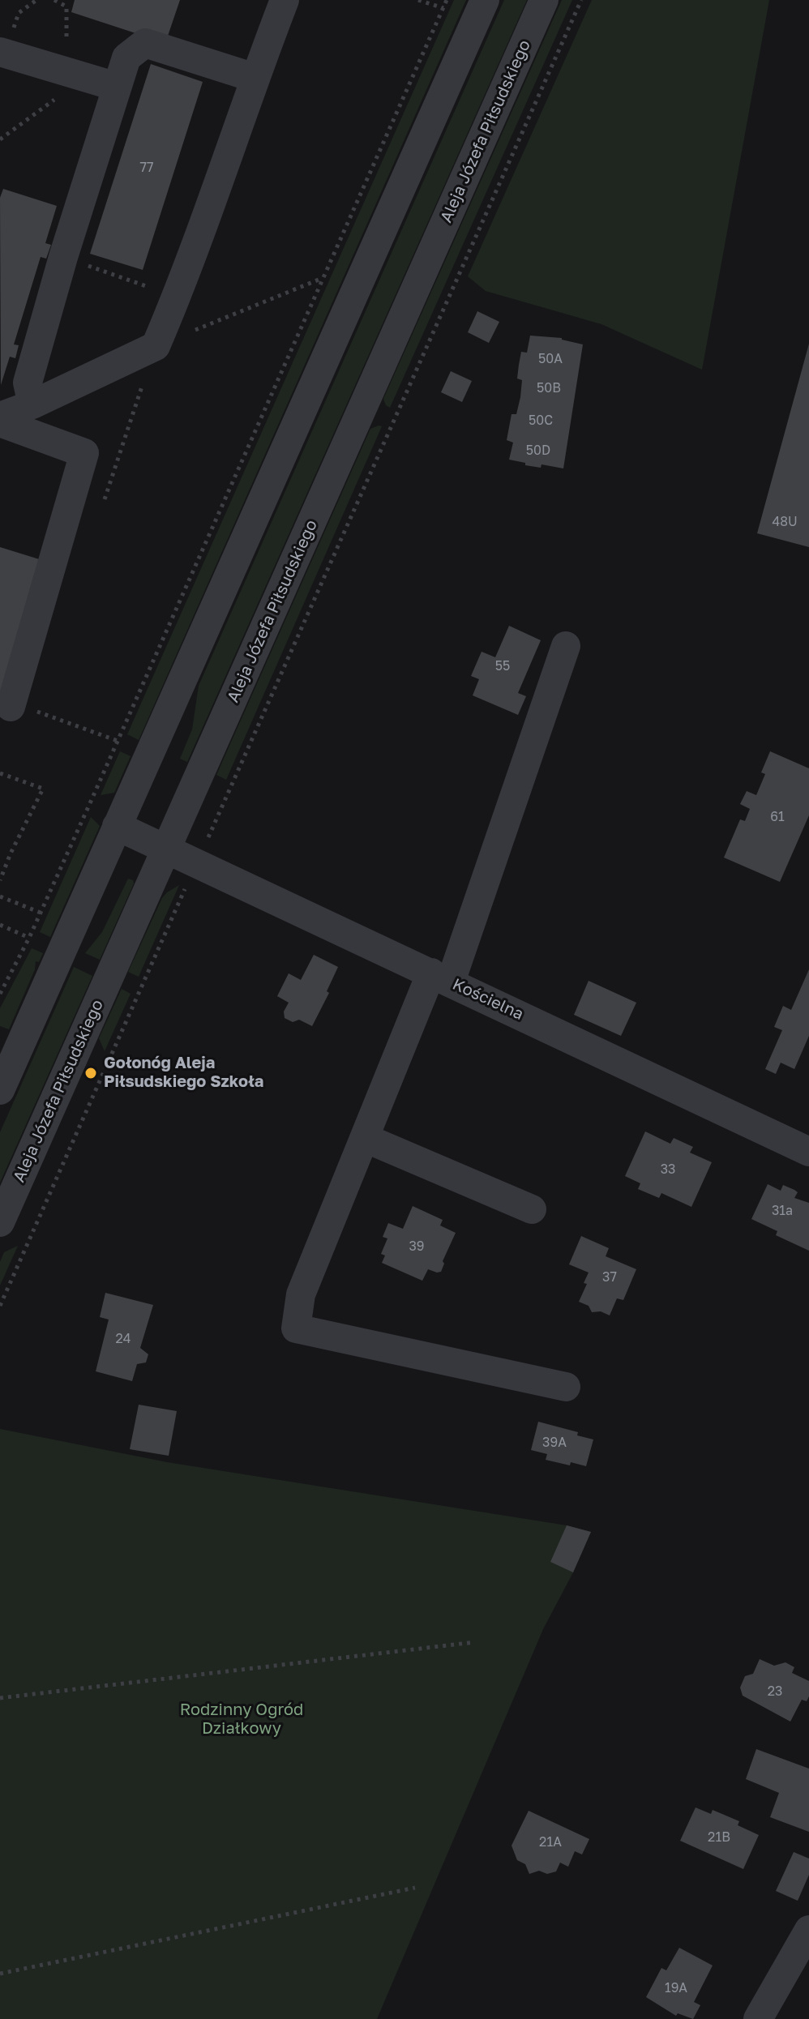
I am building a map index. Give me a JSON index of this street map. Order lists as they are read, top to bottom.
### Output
{
  "streets": {
    "street": ["Aleja Józefa Piłsudskiego", "Kościelna"]
  },
  "crossings": [
    ["Aleja Józefa Piłsudskiego", "Kościelna"]
  ],
  "parks": ["Rodzinny Ogród Działkowy"],
  "places": ["Gołonóg Aleja Piłsudskiego Szkoła"],
  "house_numbers": [
    "77",
    "50A",
    "50B",
    "50C",
    "50D",
    "48U",
    "55",
    "61",
    "33",
    "31a",
    "39",
    "37",
    "24",
    "39A",
    "23",
    "21B",
    "21A",
    "19A"
  ]
}
